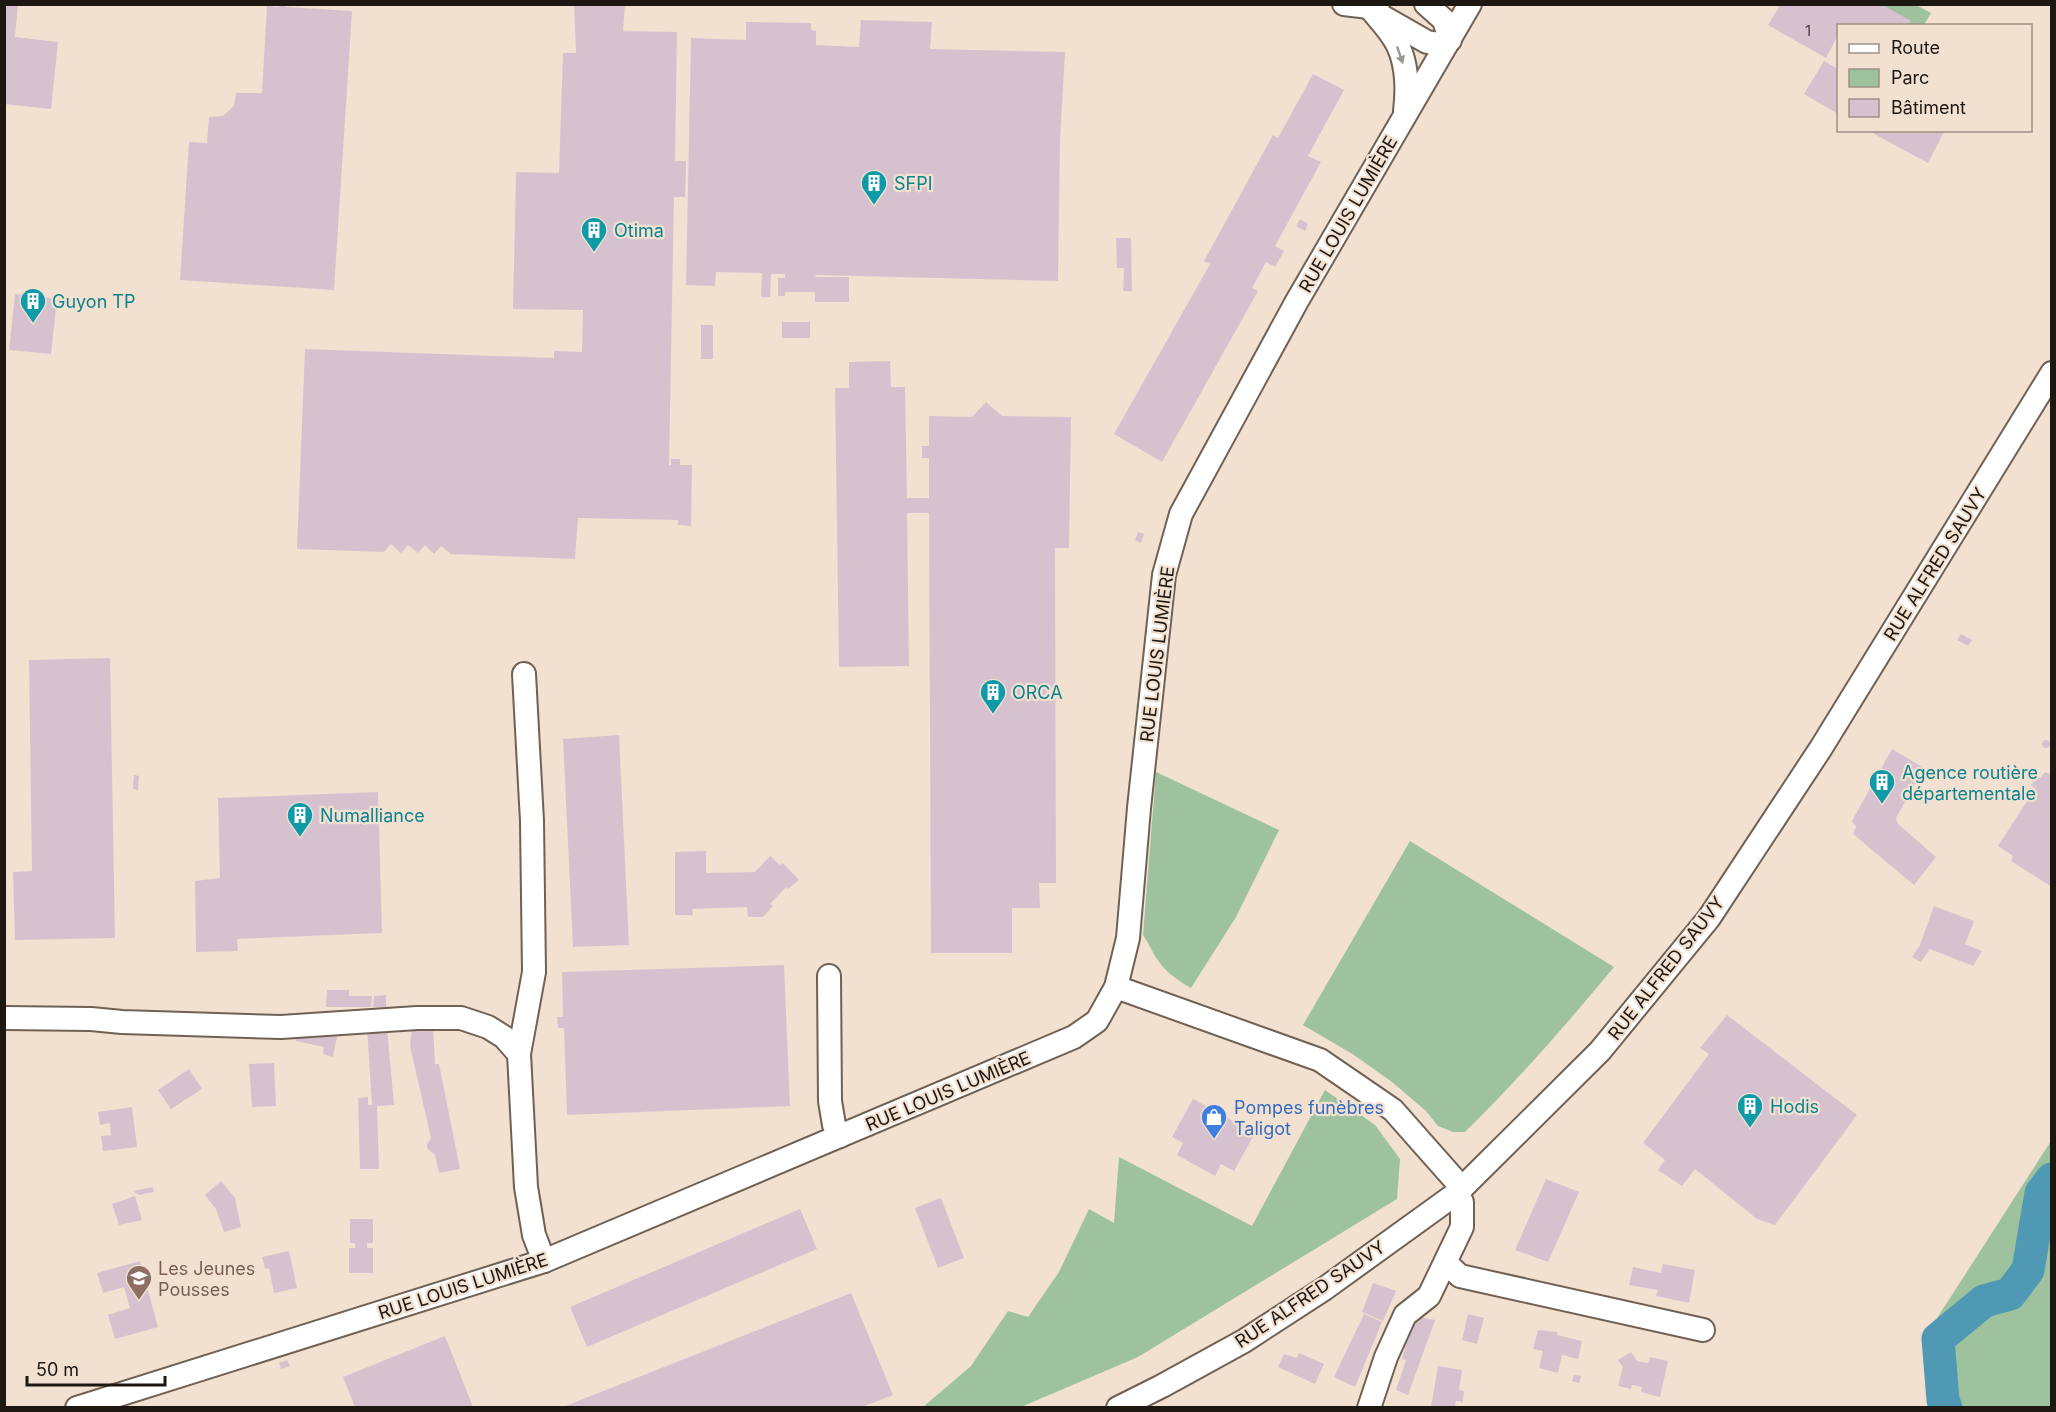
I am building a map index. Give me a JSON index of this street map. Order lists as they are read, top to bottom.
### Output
{
  "streets": {
    "street": ["RUE LOUIS LUMIÈRE", "RUE ALFRED SAUVY"]
  },
  "places": {
    "building": [
      "SFPI",
      "Otima",
      "Guyon TP",
      "ORCA",
      "Agence routière départementale",
      "Numalliance",
      "Hodis"
    ],
    "shop": ["Pompes funèbres Taligot"],
    "school or university": ["Les Jeunes Pousses"]
  },
  "house_numbers": ["1"],
  "legend": ["Route", "Parc", "Bâtiment"],
  "scale_bar": "50 m"
}
